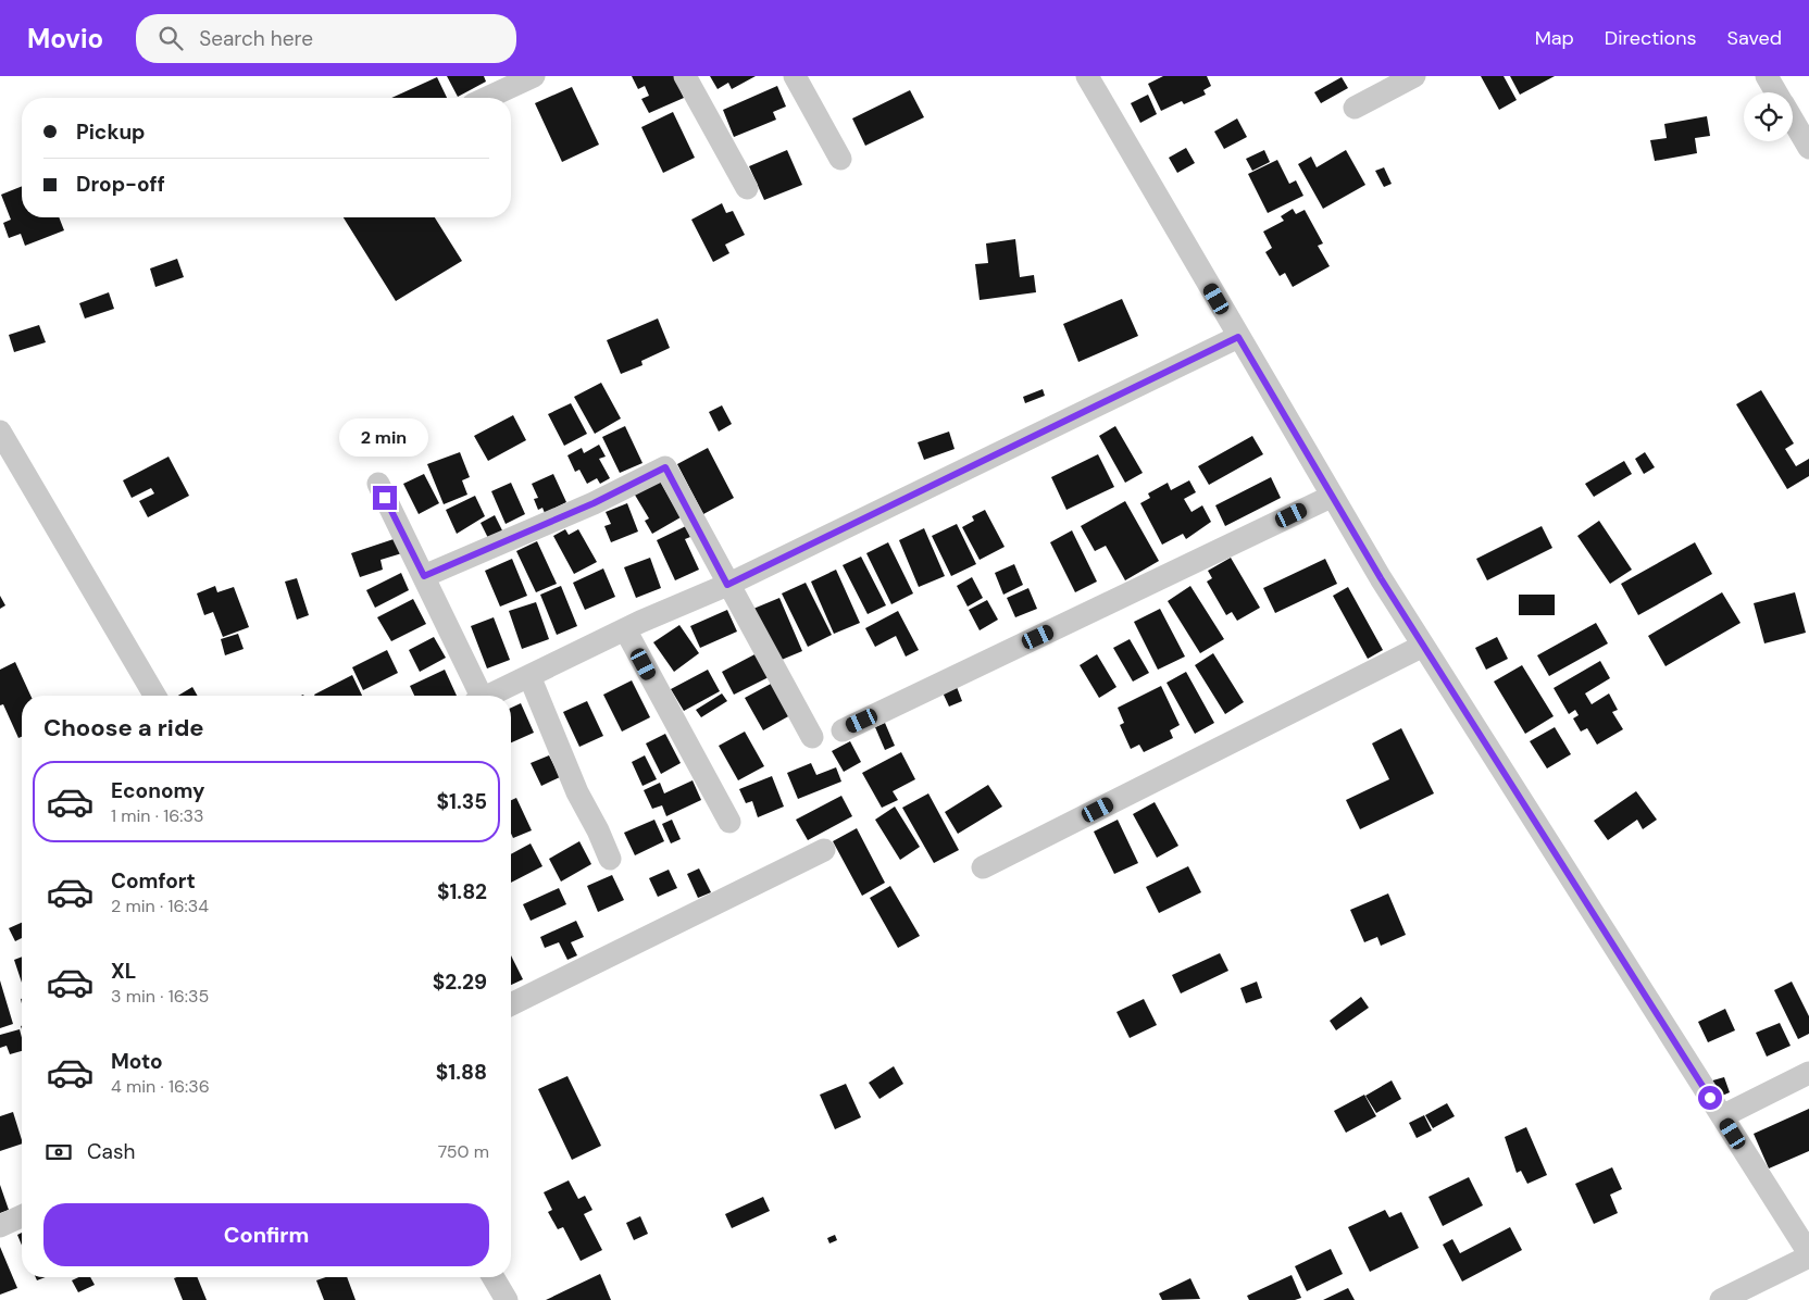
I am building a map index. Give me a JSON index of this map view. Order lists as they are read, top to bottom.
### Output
{
  "page": {
    "header": "Movio",
    "search": "Search here",
    "nav": ["Map", "Directions", "Saved"],
    "banner": ["Pickup", "Drop-off"],
    "bubble": "2 min",
    "heading": "Choose a ride",
    "list": [
      {
        "name": "Economy",
        "note": "1 min · 16:33",
        "value": "$1.35"
      },
      {
        "name": "Comfort",
        "note": "2 min · 16:34",
        "value": "$1.82"
      },
      {
        "name": "XL",
        "note": "3 min · 16:35",
        "value": "$2.29"
      },
      {
        "name": "Moto",
        "note": "4 min · 16:36",
        "value": "$1.88"
      }
    ],
    "pay": ["Cash", "750 m"],
    "buttons": "Confirm"
  }
}
